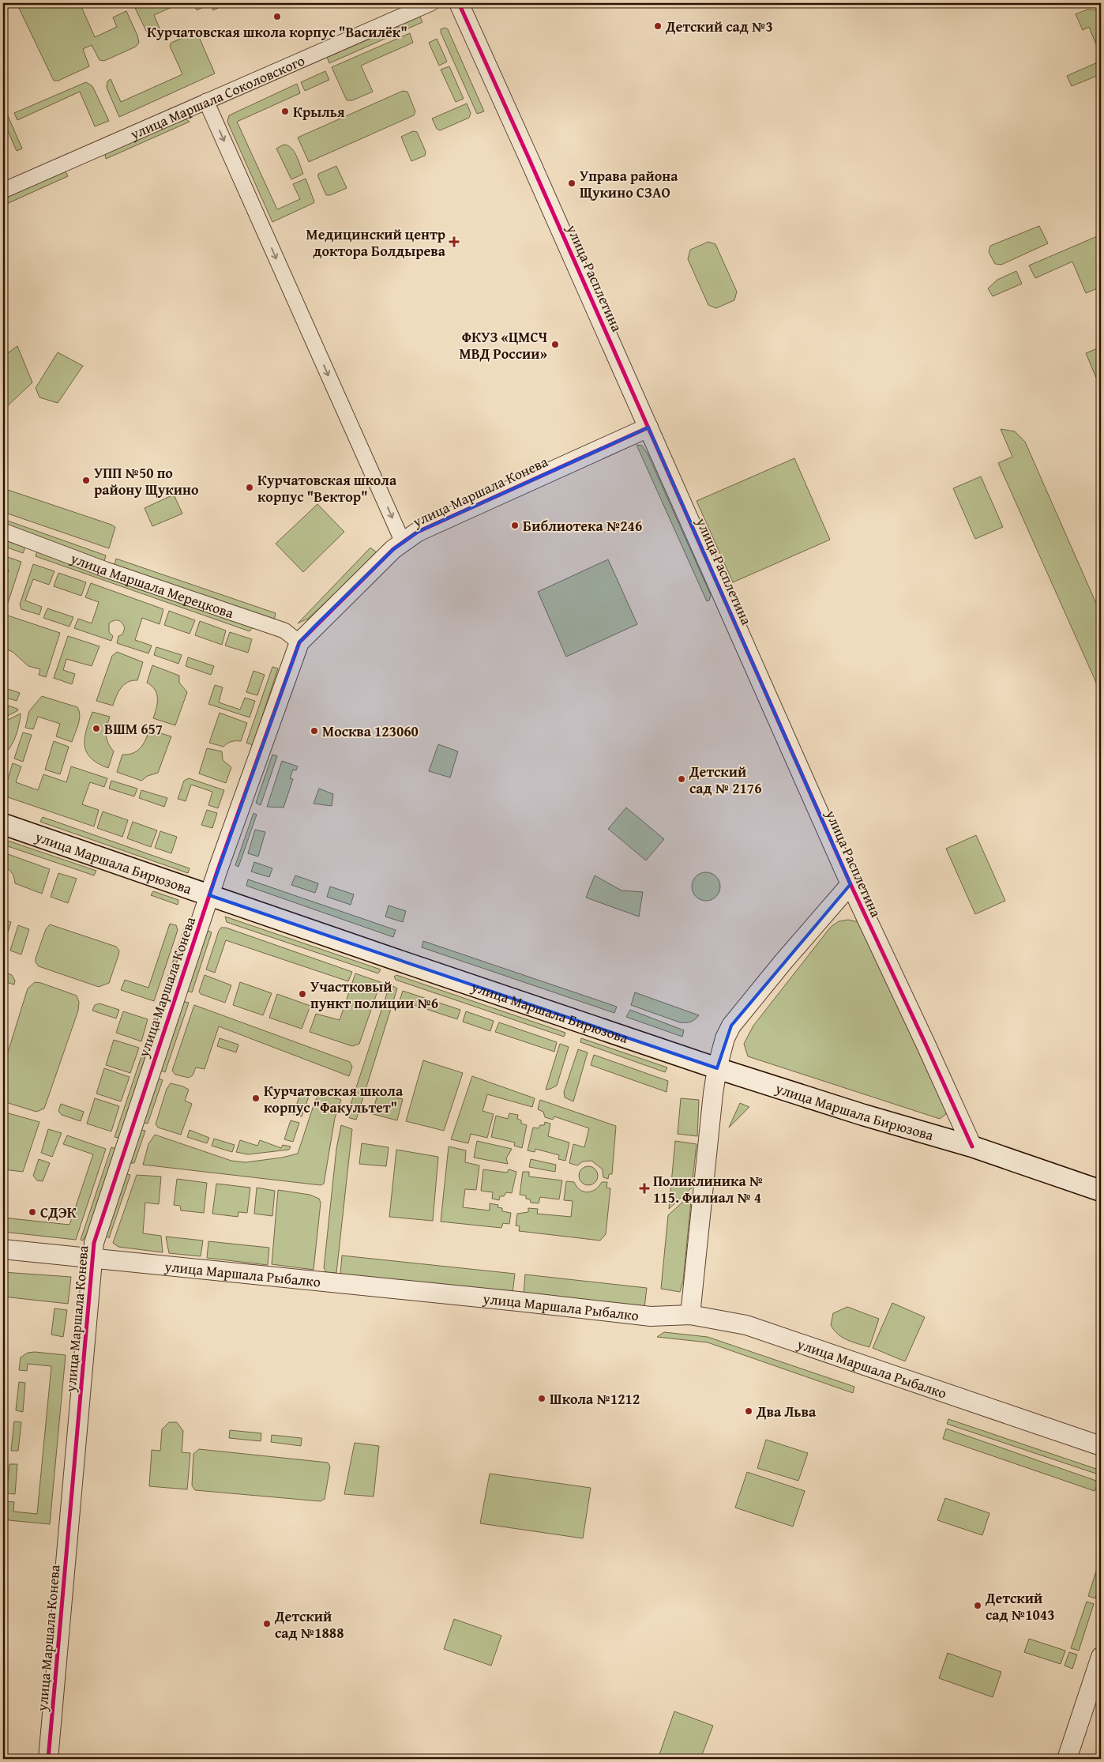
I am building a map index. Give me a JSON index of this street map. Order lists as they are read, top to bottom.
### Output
{
  "streets": {
    "main road": ["улица Маршала Бирюзова"],
    "street": [
      "улица Маршала Соколовского",
      "улица Расплетина",
      "улица Маршала Конева",
      "улица Маршала Мерецкова",
      "улица Маршала Рыбалко"
    ]
  },
  "crossings": [
    ["улица Расплетина", "улица Маршала Конева"],
    ["улица Расплетина", "улица Маршала Бирюзова"],
    ["улица Маршала Конева", "улица Маршала Мерецкова"],
    ["улица Маршала Конева", "улица Маршала Бирюзова"],
    ["улица Маршала Конева", "улица Маршала Рыбалко"]
  ],
  "places": {
    "other": [
      "Курчатовская школа корпус \"Василёк\"",
      "Детский сад №3",
      "Крылья",
      "Управа района Щукино СЗАО",
      "ФКУЗ «ЦМСЧ МВД России»",
      "УПП №50 по району Щукино",
      "Курчатовская школа корпус \"Вектор\"",
      "Библиотека №246",
      "ВШM 657",
      "Москва 123060",
      "Детский сад № 2176",
      "Участковый пункт полиции №6",
      "Курчатовская школа корпус \"Факультет\"",
      "СДЭК",
      "Школа №1212",
      "Два Льва",
      "Детский сад №1043",
      "Детский сад №1888"
    ],
    "health": ["Медицинский центр доктора Болдырева", "Поликлиника № 115. Филиал № 4"]
  }
}
